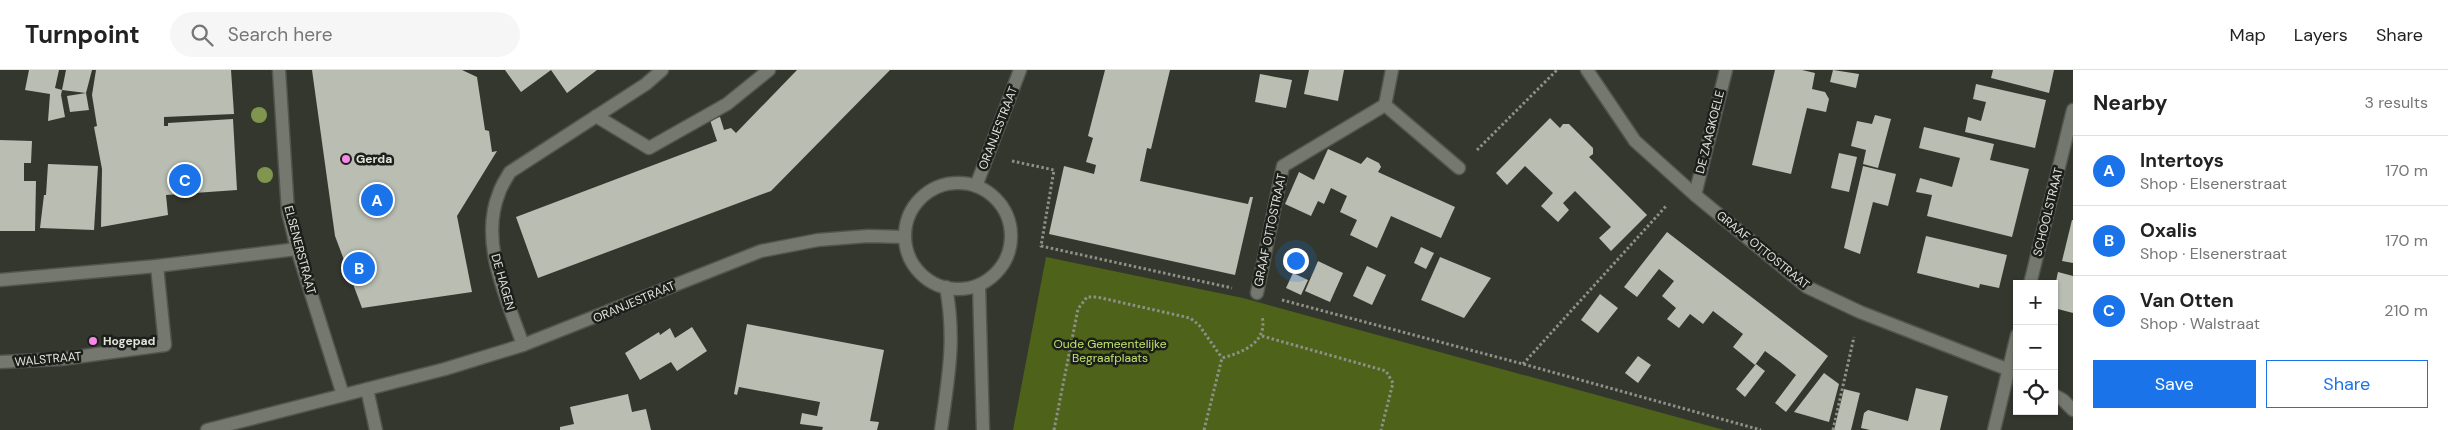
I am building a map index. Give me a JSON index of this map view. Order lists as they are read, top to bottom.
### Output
{
  "streets": {
    "street": [
      "ORANJESTRAAT",
      "DE ZAAGKOELE",
      "SCHOOLSTRAAT",
      "GRAAF OTTOSTRAAT",
      "ELSENERSTRAAT",
      "DE HAGEN",
      "WALSTRAAT"
    ]
  },
  "crossings": [
    ["ORANJESTRAAT", "DE HAGEN"],
    ["DE ZAAGKOELE", "GRAAF OTTOSTRAAT"]
  ],
  "parks": ["Oude Gemeentelijke Begraafplaats"],
  "places": ["Gerda", "Hogepad"],
  "page": {
    "header": "Turnpoint",
    "search": "Search here",
    "nav": ["Map", "Layers", "Share"],
    "heading": ["Nearby", "3 results"],
    "list": [
      {
        "mark": "A",
        "name": "Intertoys",
        "note": "Shop · Elsenerstraat",
        "value": "170 m"
      },
      {
        "mark": "B",
        "name": "Oxalis",
        "note": "Shop · Elsenerstraat",
        "value": "170 m"
      },
      {
        "mark": "C",
        "name": "Van Otten",
        "note": "Shop · Walstraat",
        "value": "210 m"
      }
    ],
    "pins": ["C", "A", "B"],
    "map_buttons": ["+", "−"],
    "buttons": ["Save", "Share"]
  }
}
